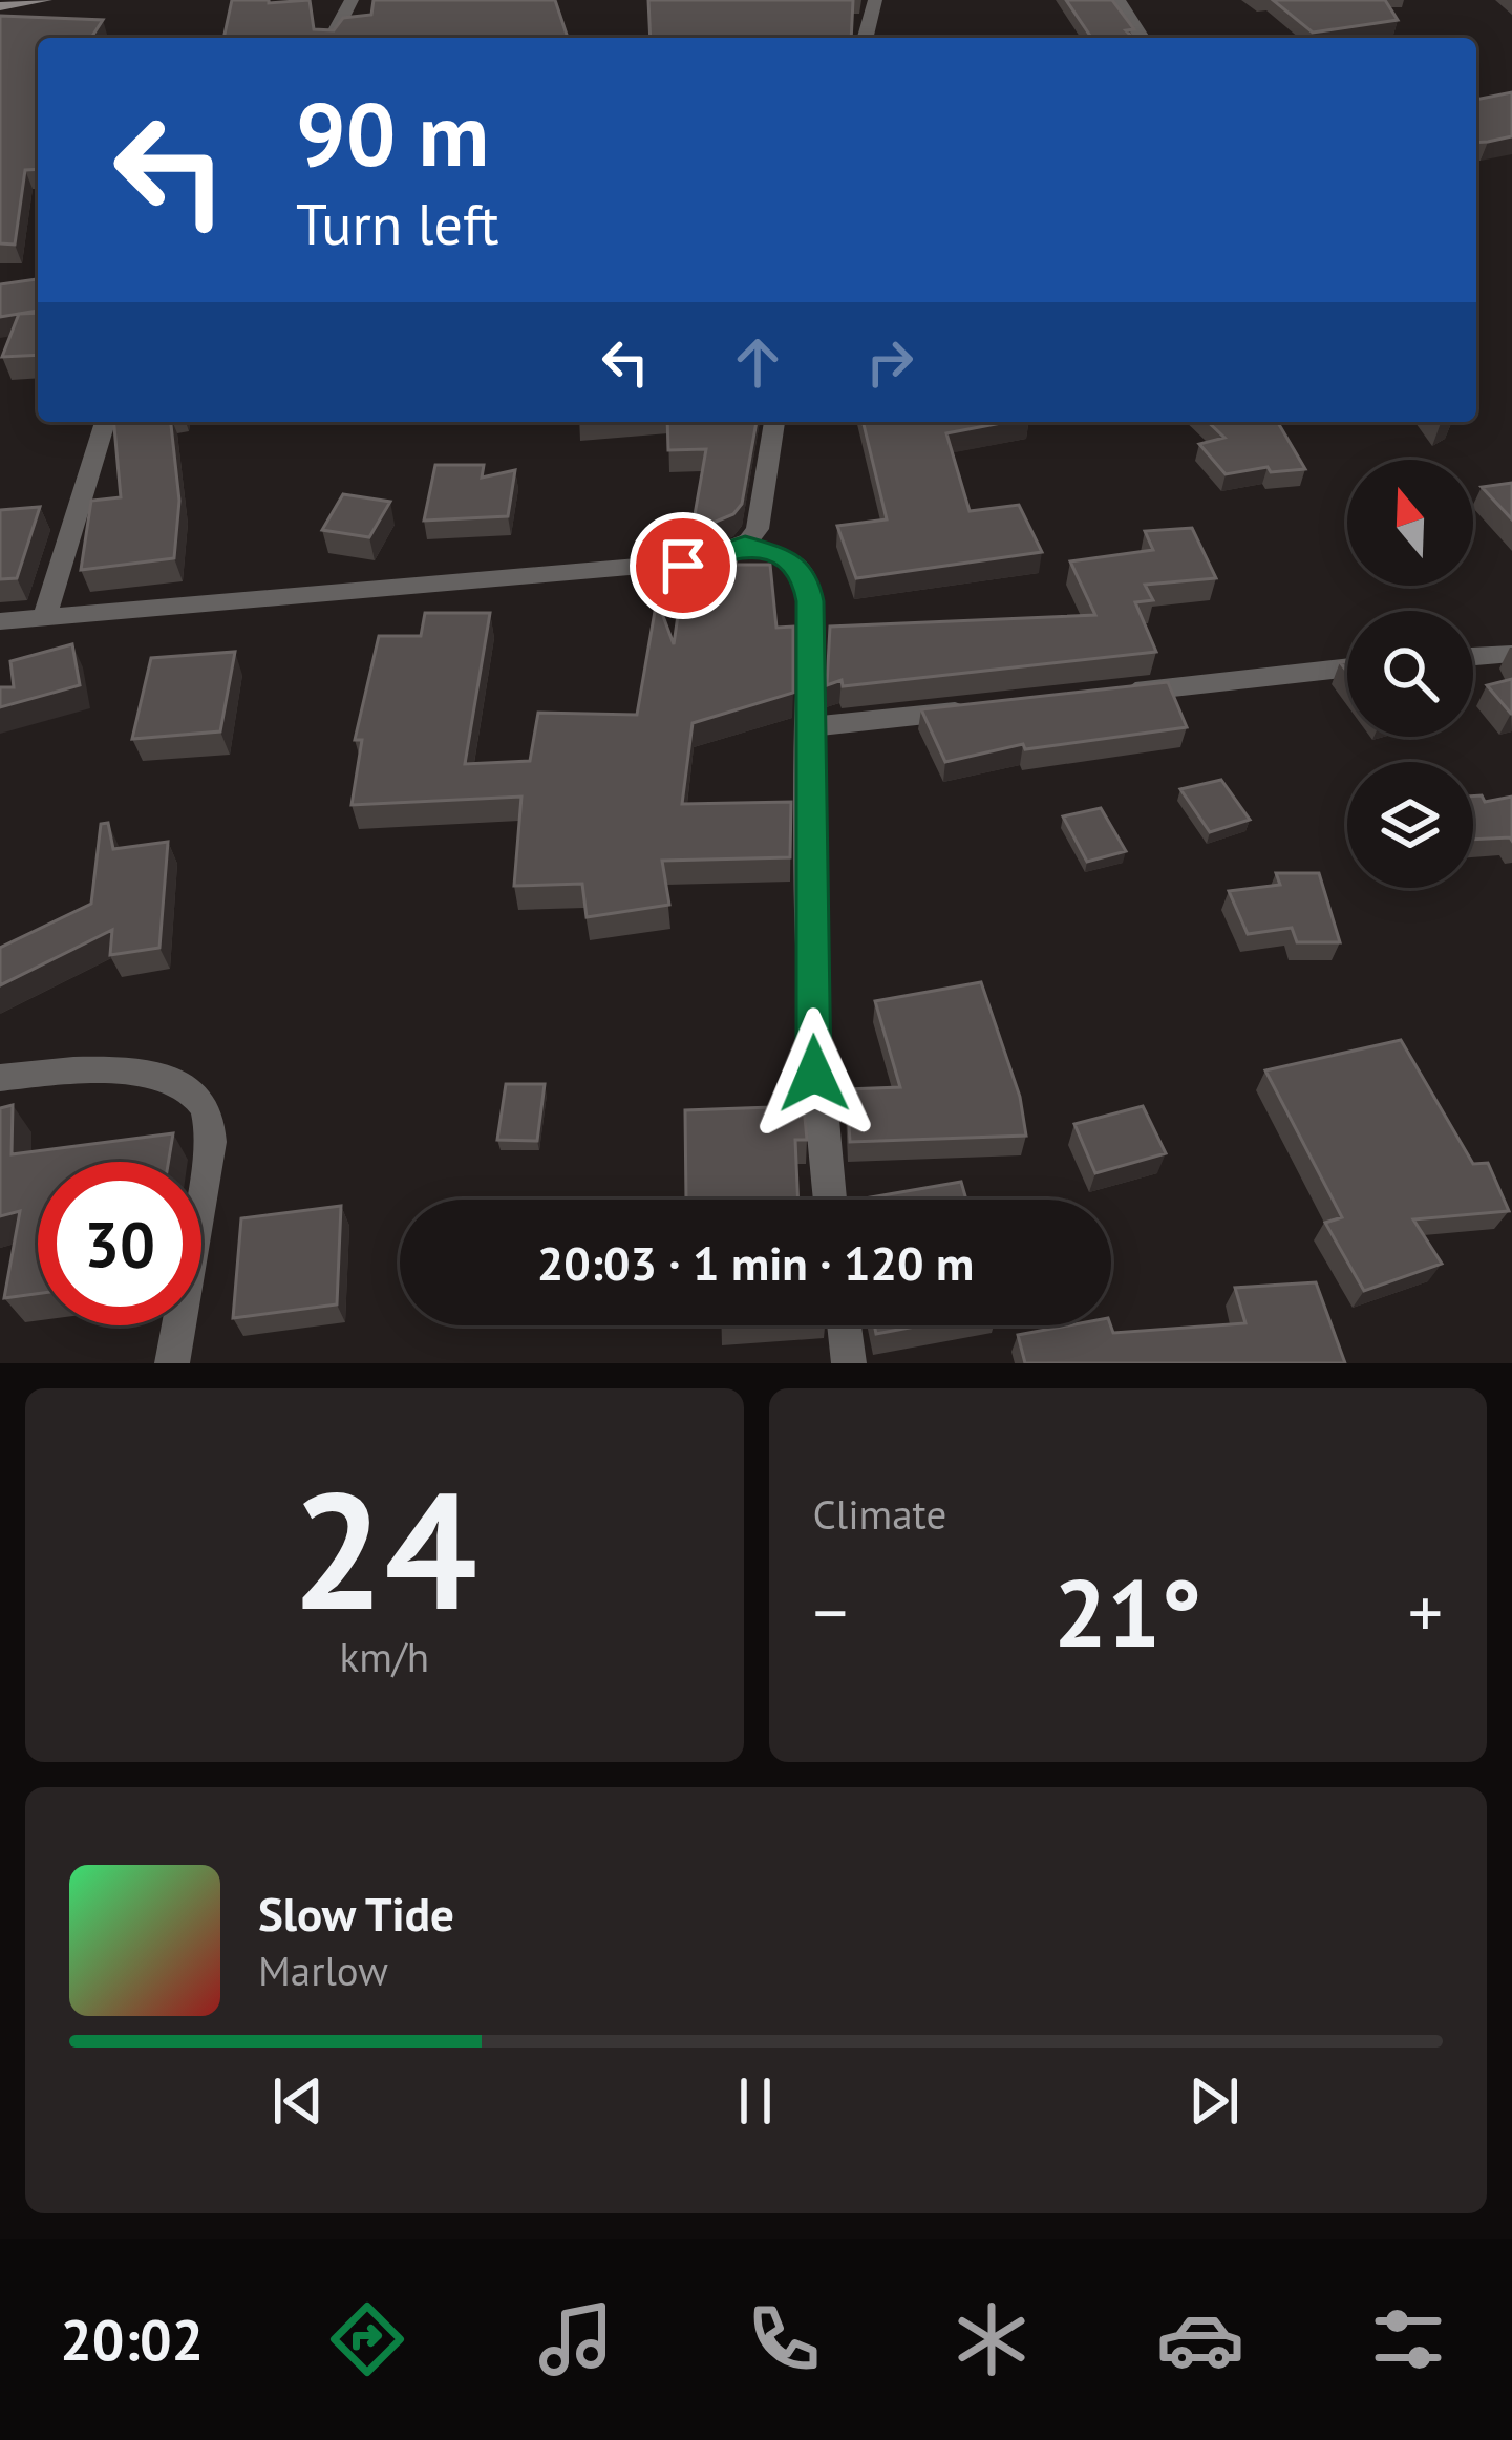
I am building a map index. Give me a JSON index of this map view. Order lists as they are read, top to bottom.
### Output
{
  "north": "top",
  "page": {
    "turn": ["90 m", "Turn left"],
    "limit": "30",
    "trip": "20:03 · 1 min · 120 m",
    "tile": [
      ["24", "km/h"],
      "Climate"
    ],
    "heat": ["−", "21°", "+"],
    "song": ["Slow Tide", "Marlow"],
    "tabs": "20:02"
  }
}
